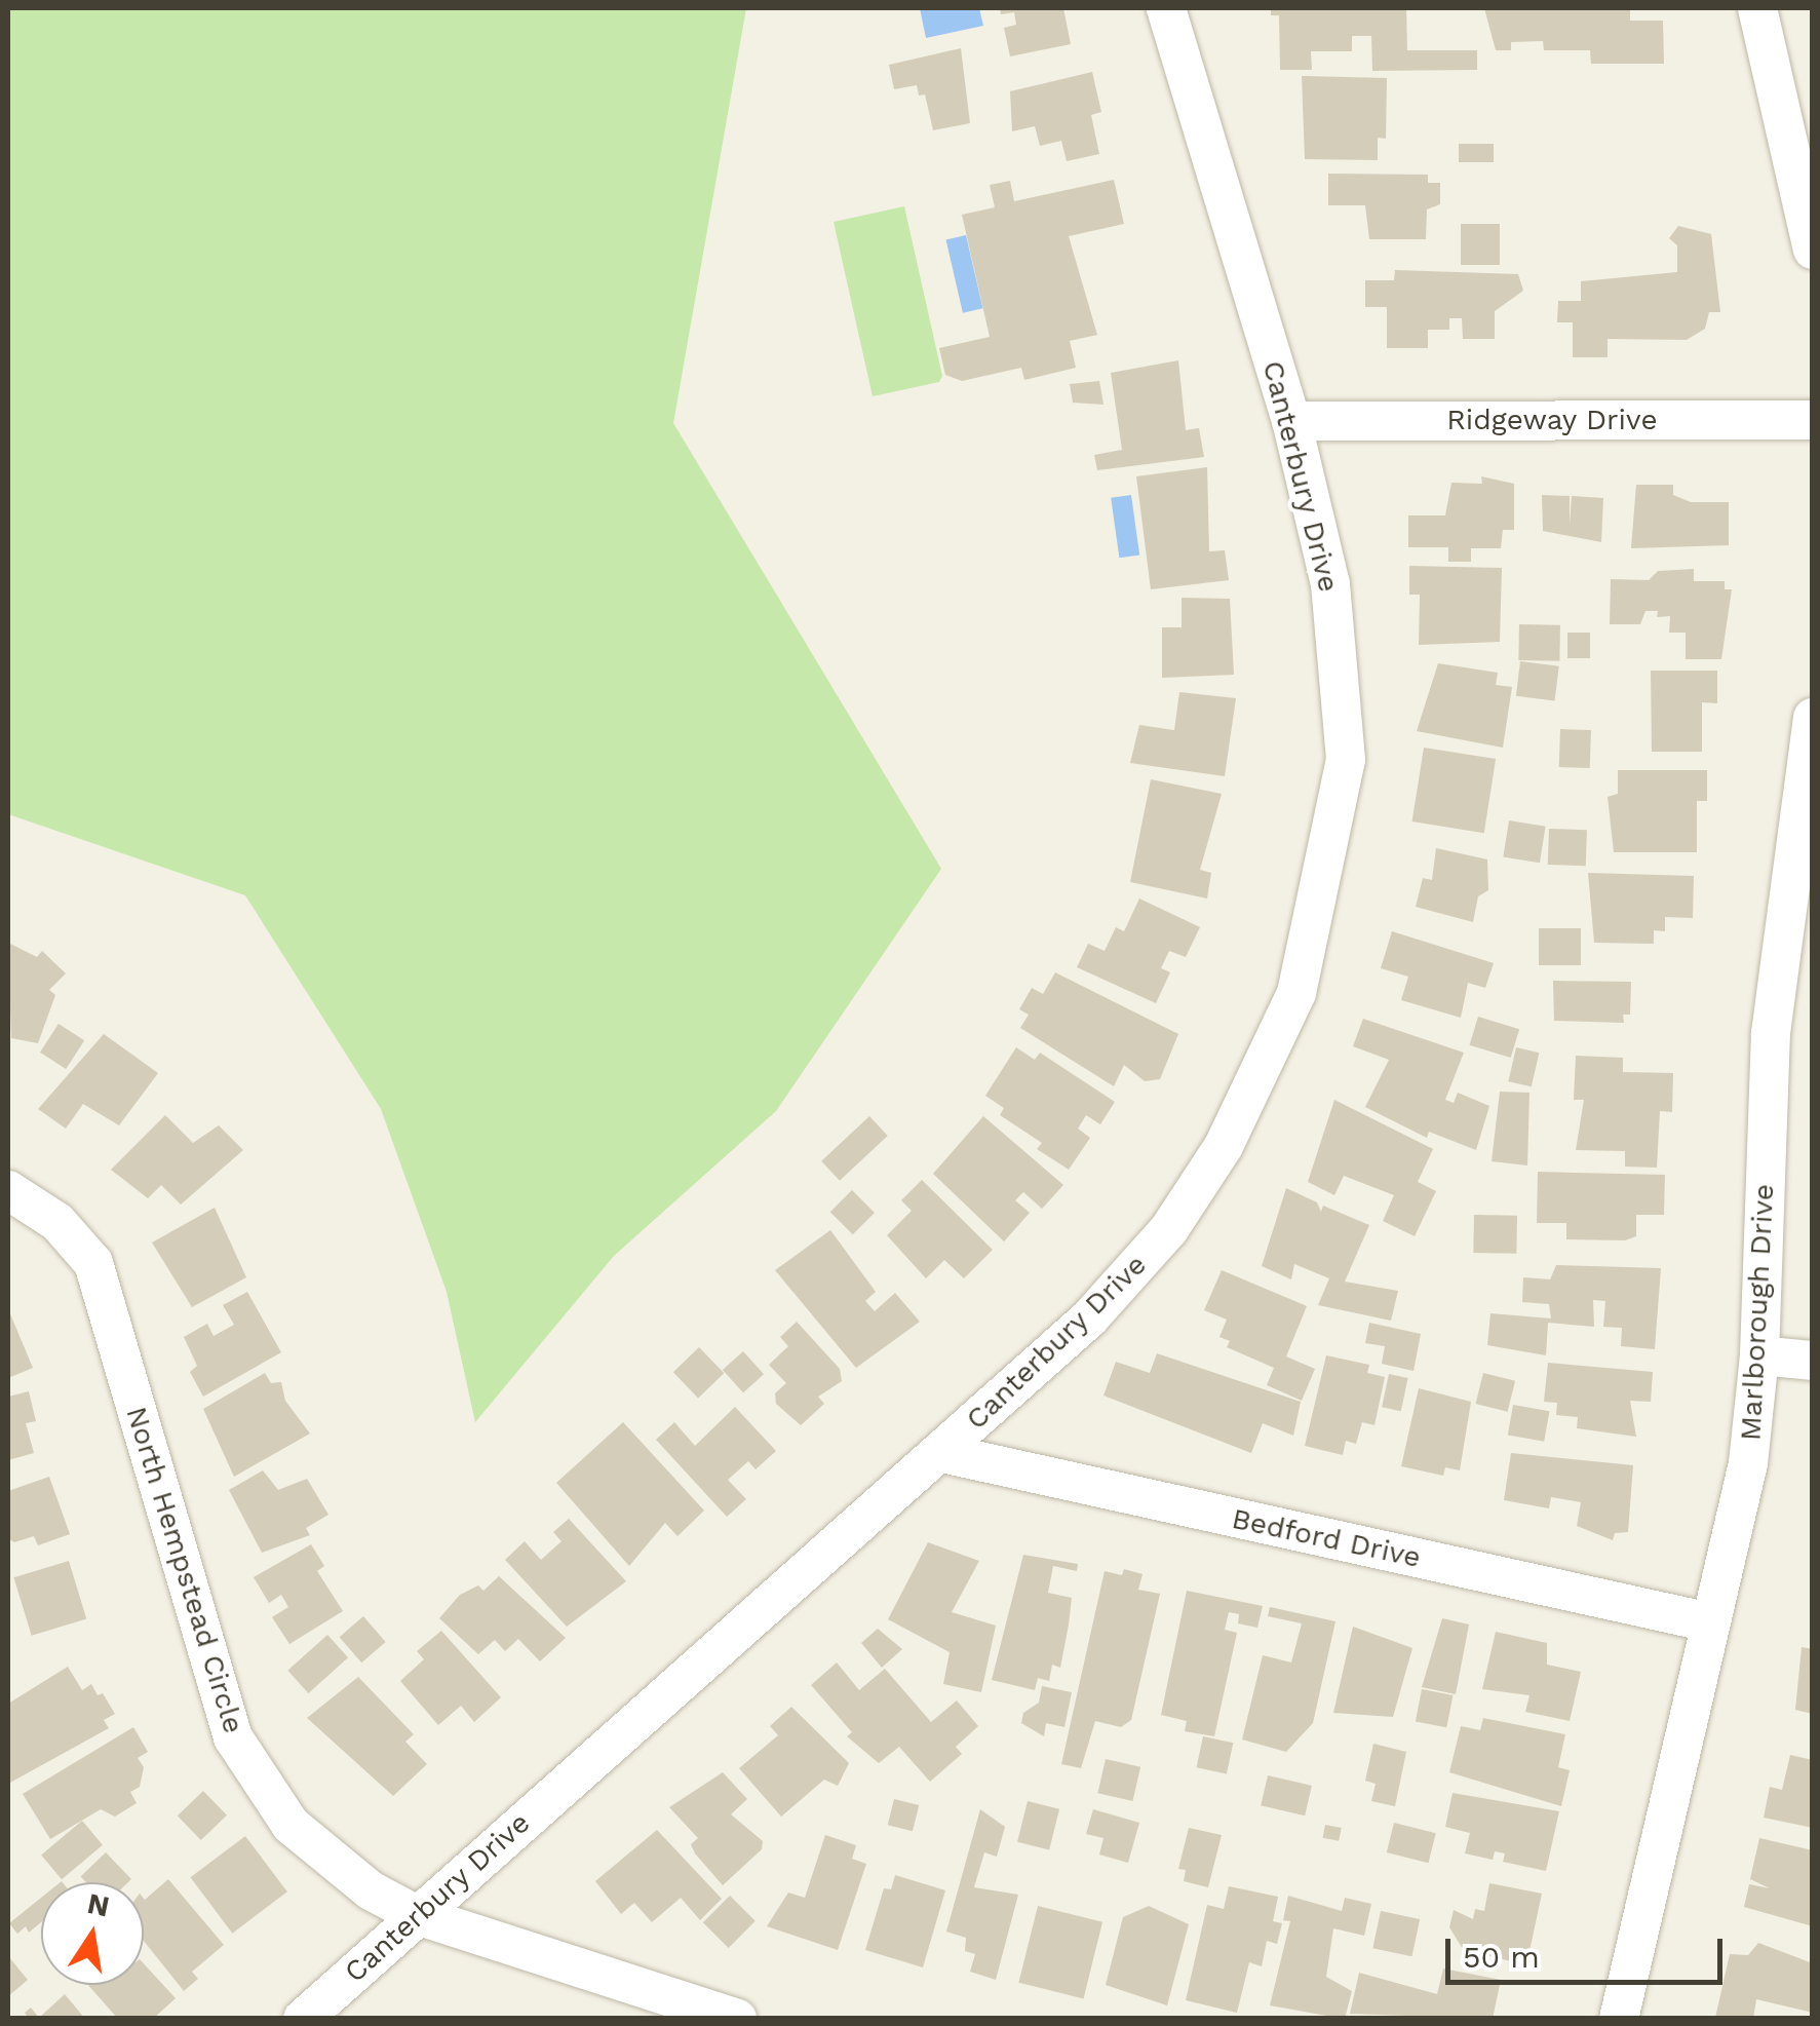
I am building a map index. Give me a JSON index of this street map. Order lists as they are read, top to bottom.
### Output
{
  "streets": {
    "street": [
      "Ridgeway Drive",
      "Canterbury Drive",
      "Marlborough Drive",
      "Bedford Drive",
      "North Hempstead Circle"
    ]
  },
  "crossings": [
    ["Ridgeway Drive", "Canterbury Drive"],
    ["Canterbury Drive", "Bedford Drive"],
    ["Canterbury Drive", "North Hempstead Circle"],
    ["Marlborough Drive", "Bedford Drive"]
  ],
  "scale_bar": "50 m",
  "north": "top"
}
